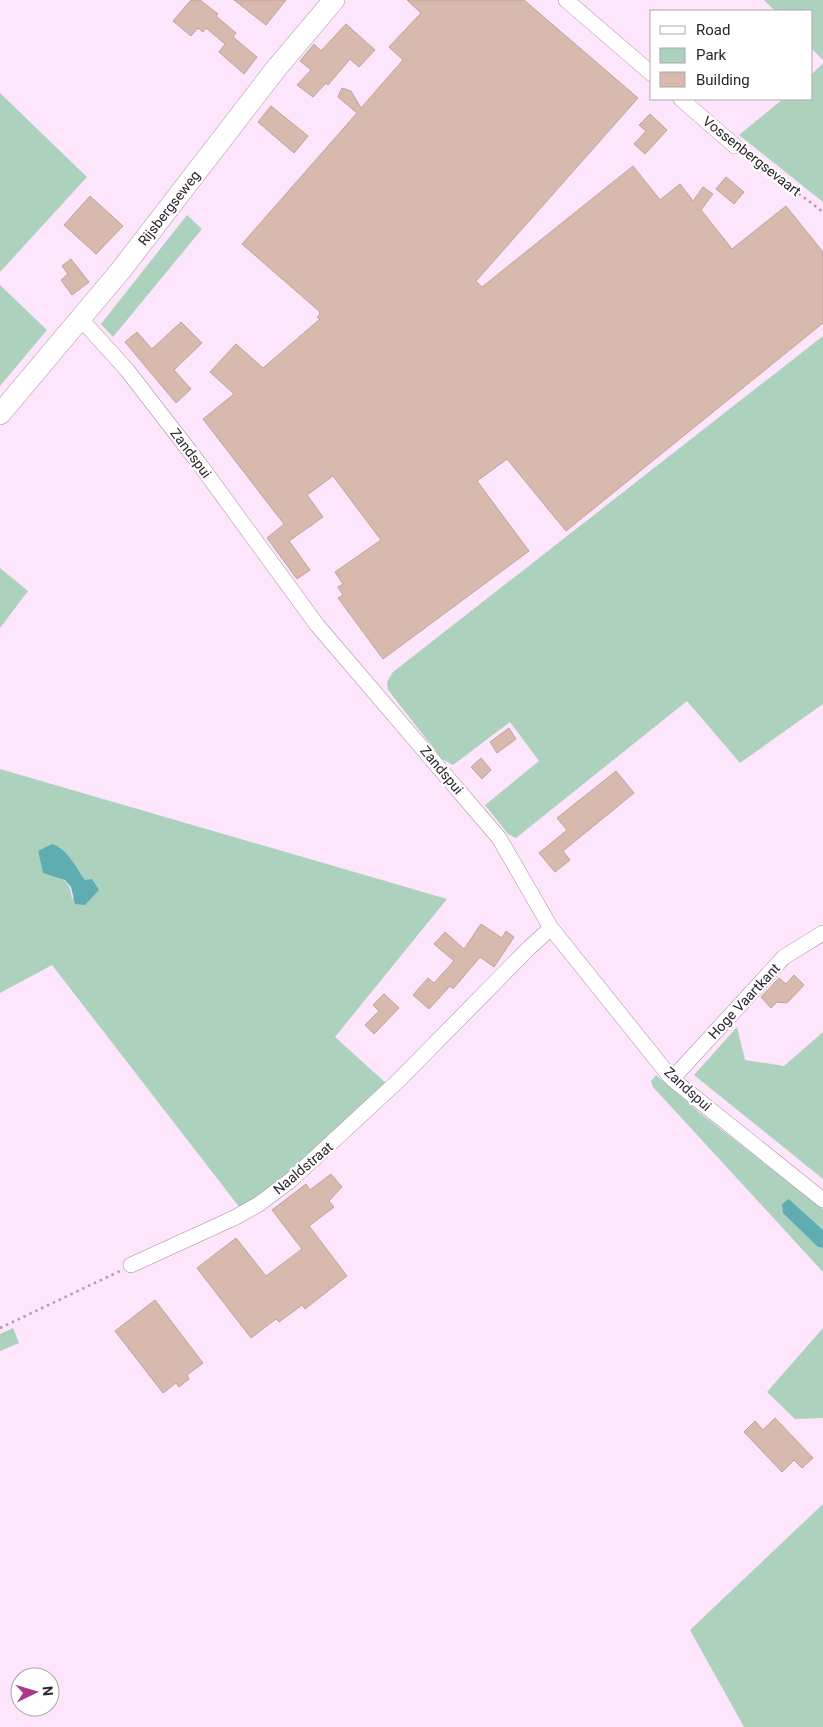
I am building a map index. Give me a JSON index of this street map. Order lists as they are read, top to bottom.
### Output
{
  "streets": {
    "main road": ["Rijsbergseweg"],
    "street": [
      "Vossenbergsevaart",
      "Zandspui",
      "Hoge Vaartkant",
      "Naaldstraat"
    ]
  },
  "crossings": [
    ["Rijsbergseweg", "Zandspui"],
    ["Zandspui", "Hoge Vaartkant"],
    ["Zandspui", "Naaldstraat"]
  ],
  "legend": ["Road", "Park", "Building"],
  "north": "right"
}
